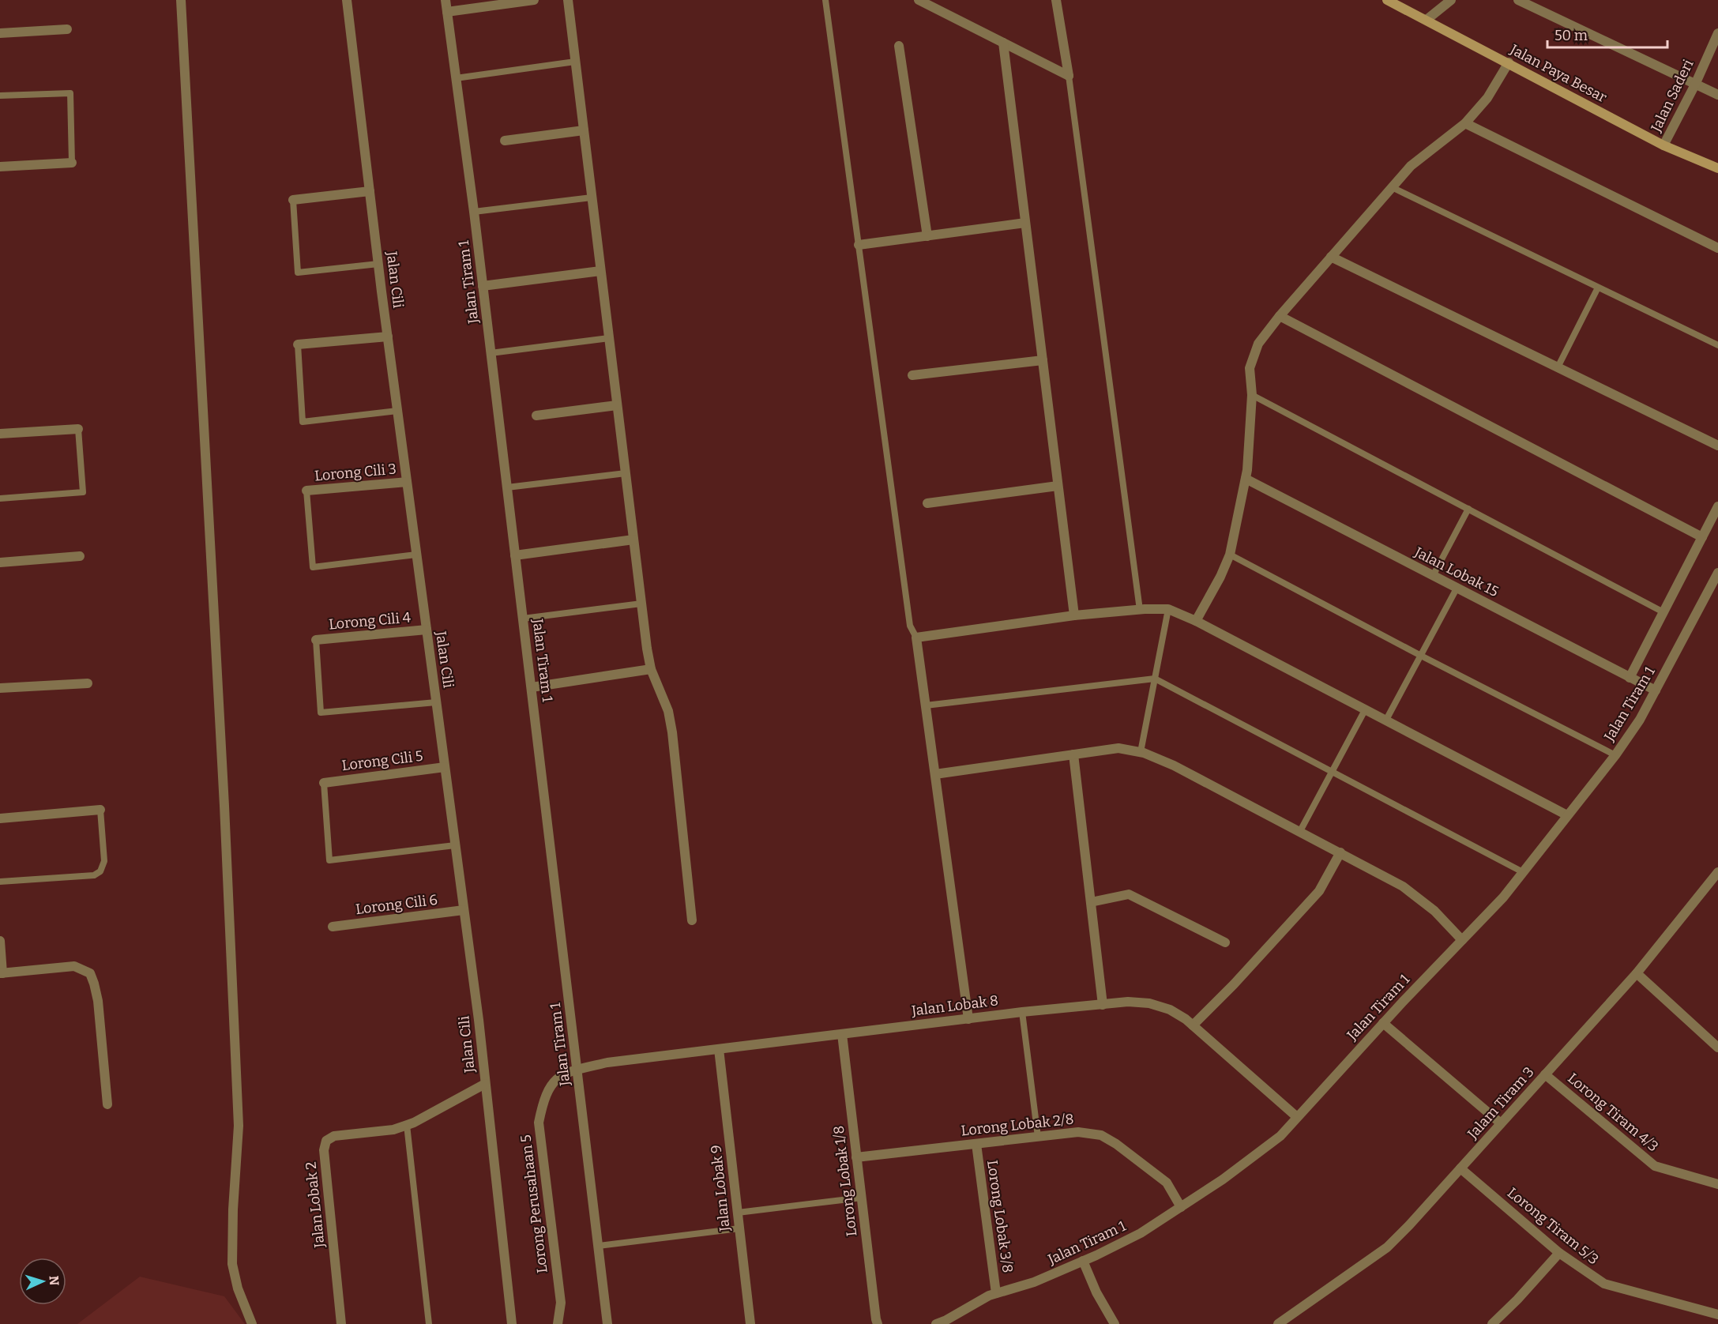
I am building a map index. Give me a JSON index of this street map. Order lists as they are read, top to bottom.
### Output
{
  "streets": {
    "street": [
      "Jalan Paya Besar",
      "Jalan Saderi",
      "Jalan Cili",
      "Jalan Tiram 1",
      "Lorong Cili 3",
      "Jalan Lobak 15",
      "Lorong Cili 4",
      "Lorong Cili 5",
      "Lorong Cili 6",
      "Jalan Lobak 8",
      "Jalam Tiram 3",
      "Lorong Tiram 4/3",
      "Lorong Lobak 2/8",
      "Lorong Lobak 1/8",
      "Jalan Lobak 9",
      "Lorong Perusahaan 5",
      "Jalan Lobak 2",
      "Lorong Lobak 3/8",
      "Lorong Tiram 5/3"
    ]
  },
  "crossings": [
    ["Jalan Paya Besar", "Jalan Saderi"],
    ["Jalan Cili", "Lorong Cili 3"],
    ["Jalan Cili", "Lorong Cili 4"],
    ["Jalan Cili", "Lorong Cili 5"],
    ["Jalan Cili", "Lorong Cili 6"],
    ["Jalan Cili", "Jalan Lobak 2"],
    ["Jalan Tiram 1", "Jalan Lobak 15"],
    ["Jalan Tiram 1", "Jalan Lobak 8"],
    ["Jalan Tiram 1", "Lorong Lobak 2/8"],
    ["Jalan Tiram 1", "Lorong Perusahaan 5"],
    ["Jalan Tiram 1", "Lorong Lobak 3/8"],
    ["Jalan Lobak 8", "Lorong Lobak 1/8"],
    ["Jalan Lobak 8", "Jalan Lobak 9"],
    ["Jalan Lobak 8", "Lorong Perusahaan 5"],
    ["Jalam Tiram 3", "Lorong Tiram 4/3"],
    ["Jalam Tiram 3", "Lorong Tiram 5/3"],
    ["Lorong Lobak 2/8", "Lorong Lobak 1/8"],
    ["Lorong Lobak 2/8", "Lorong Lobak 3/8"]
  ],
  "scale_bar": "50 m",
  "north": "right"
}
